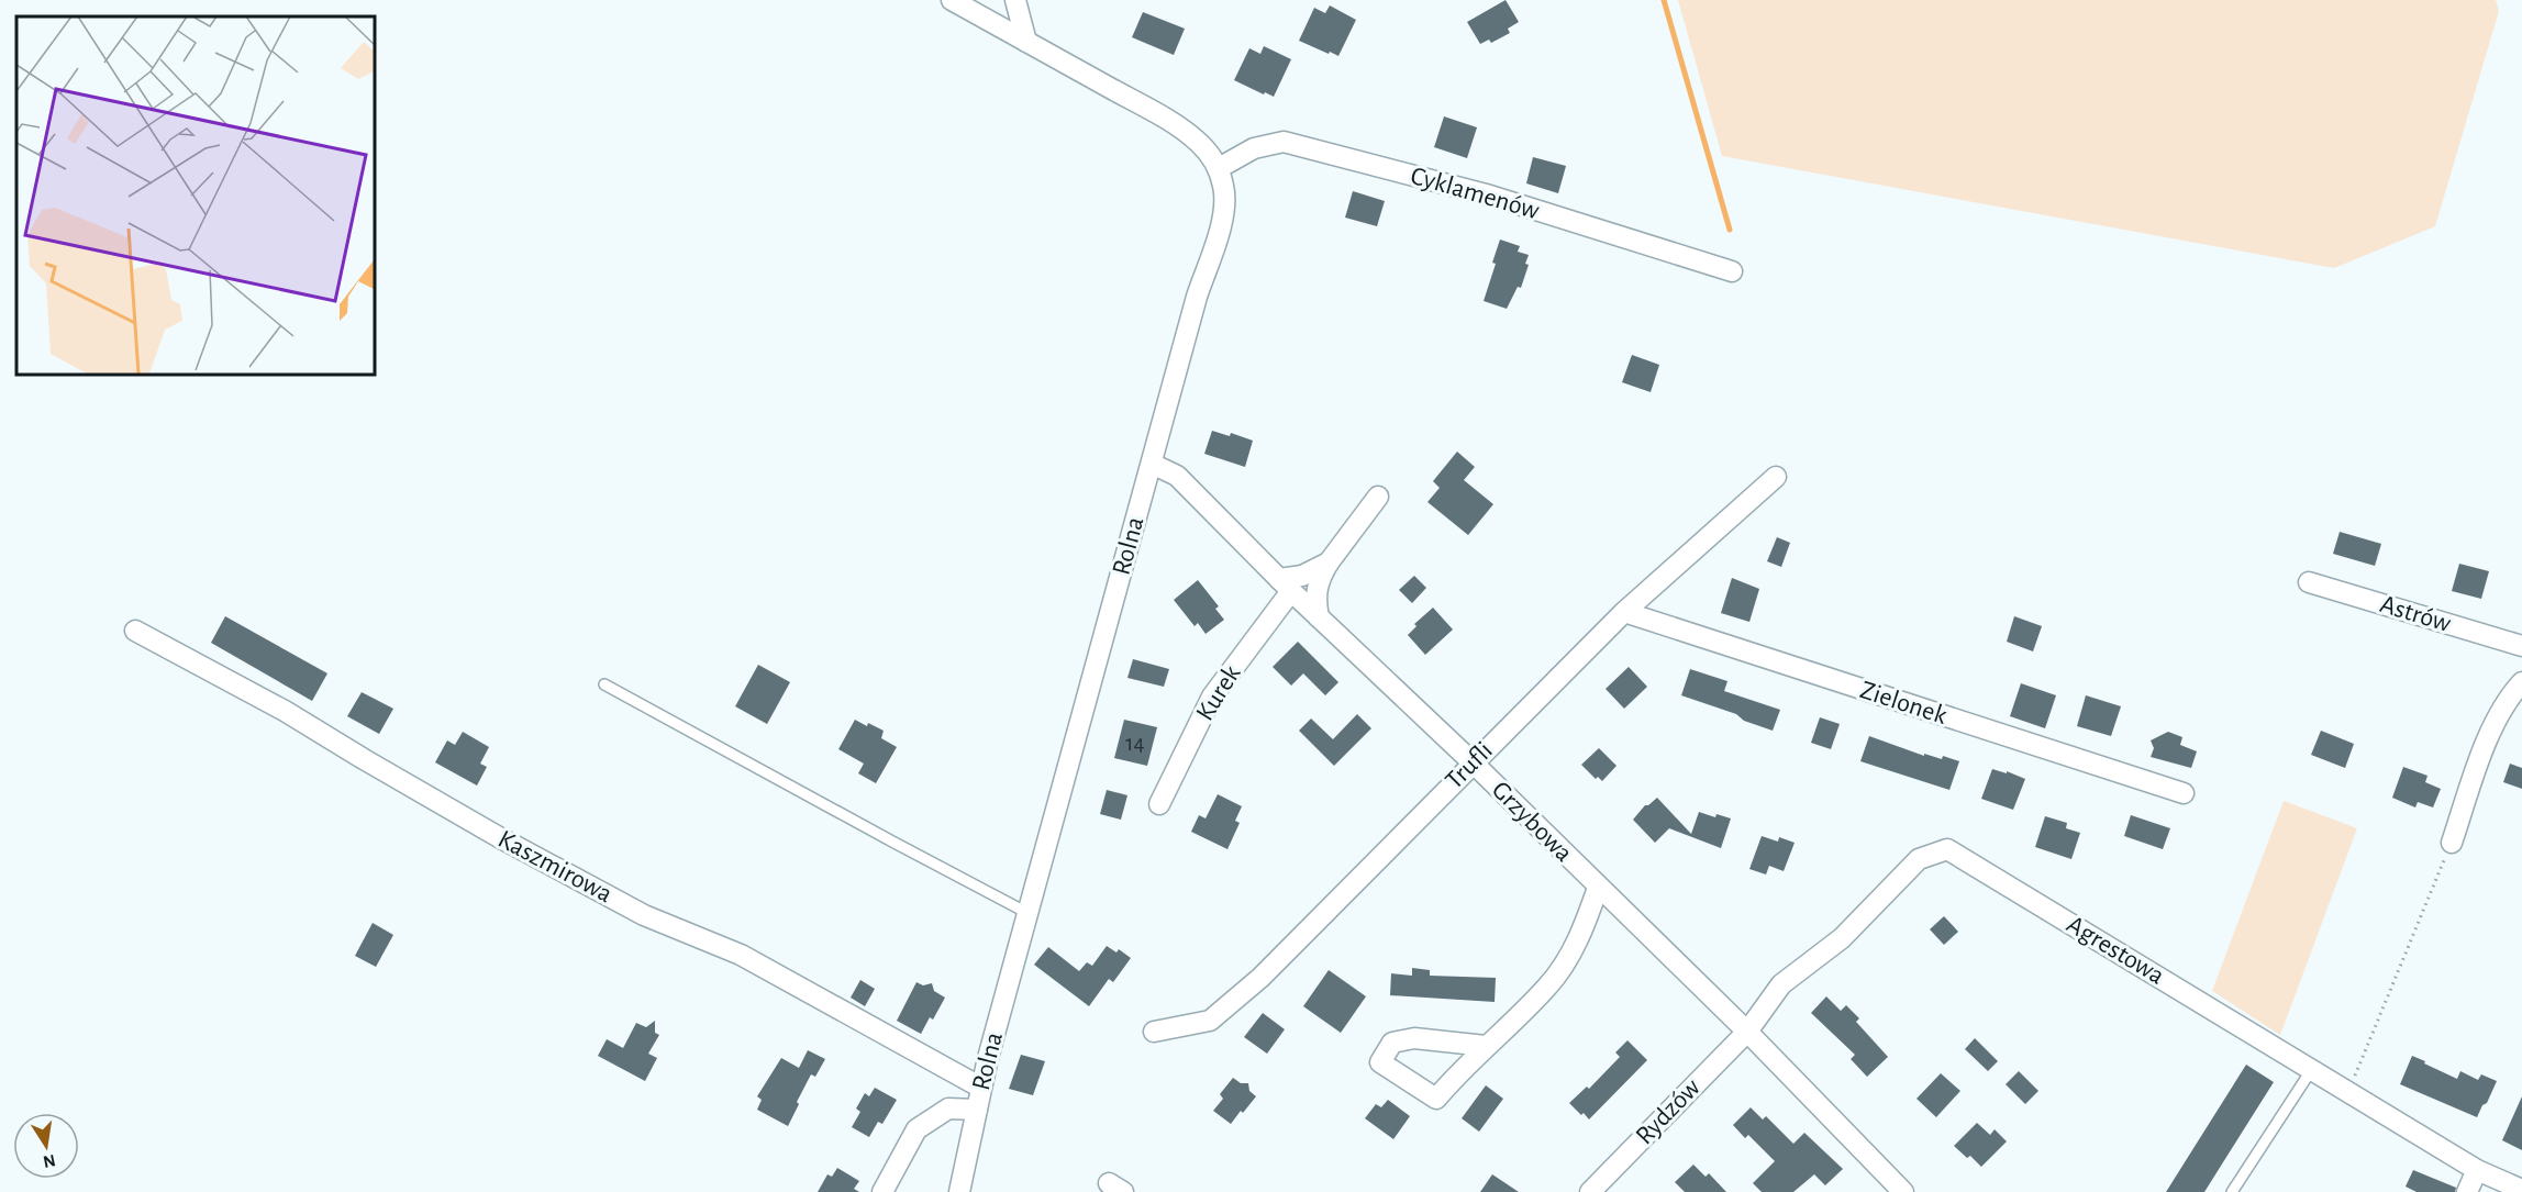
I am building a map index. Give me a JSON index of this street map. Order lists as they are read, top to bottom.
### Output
{
  "streets": {
    "street": [
      "Cyklamenów",
      "Rolna",
      "Astrów",
      "Kurek",
      "Zielonek",
      "Trufli",
      "Grzybowa",
      "Kaszmirowa",
      "Agrestowa",
      "Rydzów"
    ]
  },
  "crossings": [
    ["Cyklamenów", "Rolna"],
    ["Rolna", "Grzybowa"],
    ["Rolna", "Kaszmirowa"],
    ["Kurek", "Grzybowa"],
    ["Zielonek", "Trufli"],
    ["Trufli", "Grzybowa"],
    ["Grzybowa", "Agrestowa"],
    ["Grzybowa", "Rydzów"],
    ["Agrestowa", "Rydzów"]
  ],
  "house_numbers": ["14"],
  "north": "bottom"
}
